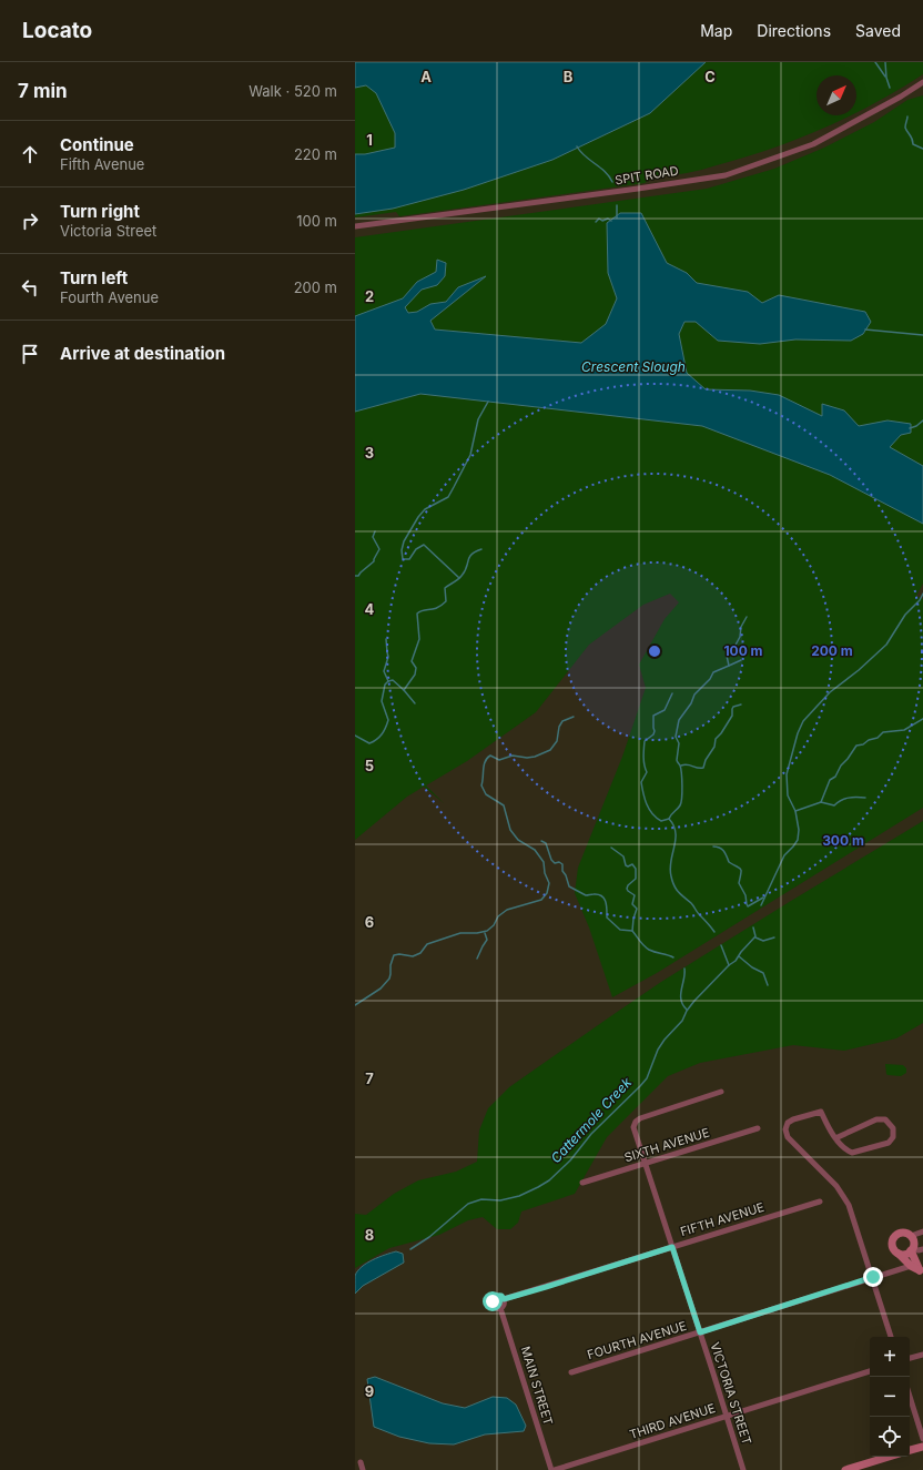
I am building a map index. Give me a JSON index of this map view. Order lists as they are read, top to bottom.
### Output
{
  "streets": {
    "street": [
      "SPIT ROAD",
      "SIXTH AVENUE",
      "FIFTH AVENUE",
      "FOURTH AVENUE",
      "MAIN STREET",
      "VICTORIA STREET",
      "THIRD AVENUE"
    ]
  },
  "crossings": [
    ["SIXTH AVENUE", "VICTORIA STREET"],
    ["FIFTH AVENUE", "MAIN STREET"],
    ["FIFTH AVENUE", "VICTORIA STREET"],
    ["FOURTH AVENUE", "VICTORIA STREET"],
    ["MAIN STREET", "THIRD AVENUE"],
    ["VICTORIA STREET", "THIRD AVENUE"]
  ],
  "water": ["Crescent Slough", "Cattermole Creek"],
  "north": "top right",
  "page": {
    "header": "Locato",
    "nav": ["Map", "Directions", "Saved"],
    "heading": ["7 min", "Walk · 520 m"],
    "list": [
      ["Continue", "Fifth Avenue", "220 m"],
      ["Turn right", "Victoria Street", "100 m"],
      ["Turn left", "Fourth Avenue", "200 m"],
      "Arrive at destination"
    ],
    "map_buttons": ["+", "−"]
  },
  "grid": {
    "columns": ["A", "B", "C"],
    "rows": [
      "1",
      "2",
      "3",
      "4",
      "5",
      "6",
      "7",
      "8",
      "9"
    ]
  },
  "rings": ["100 m", "200 m", "300 m"]
}
